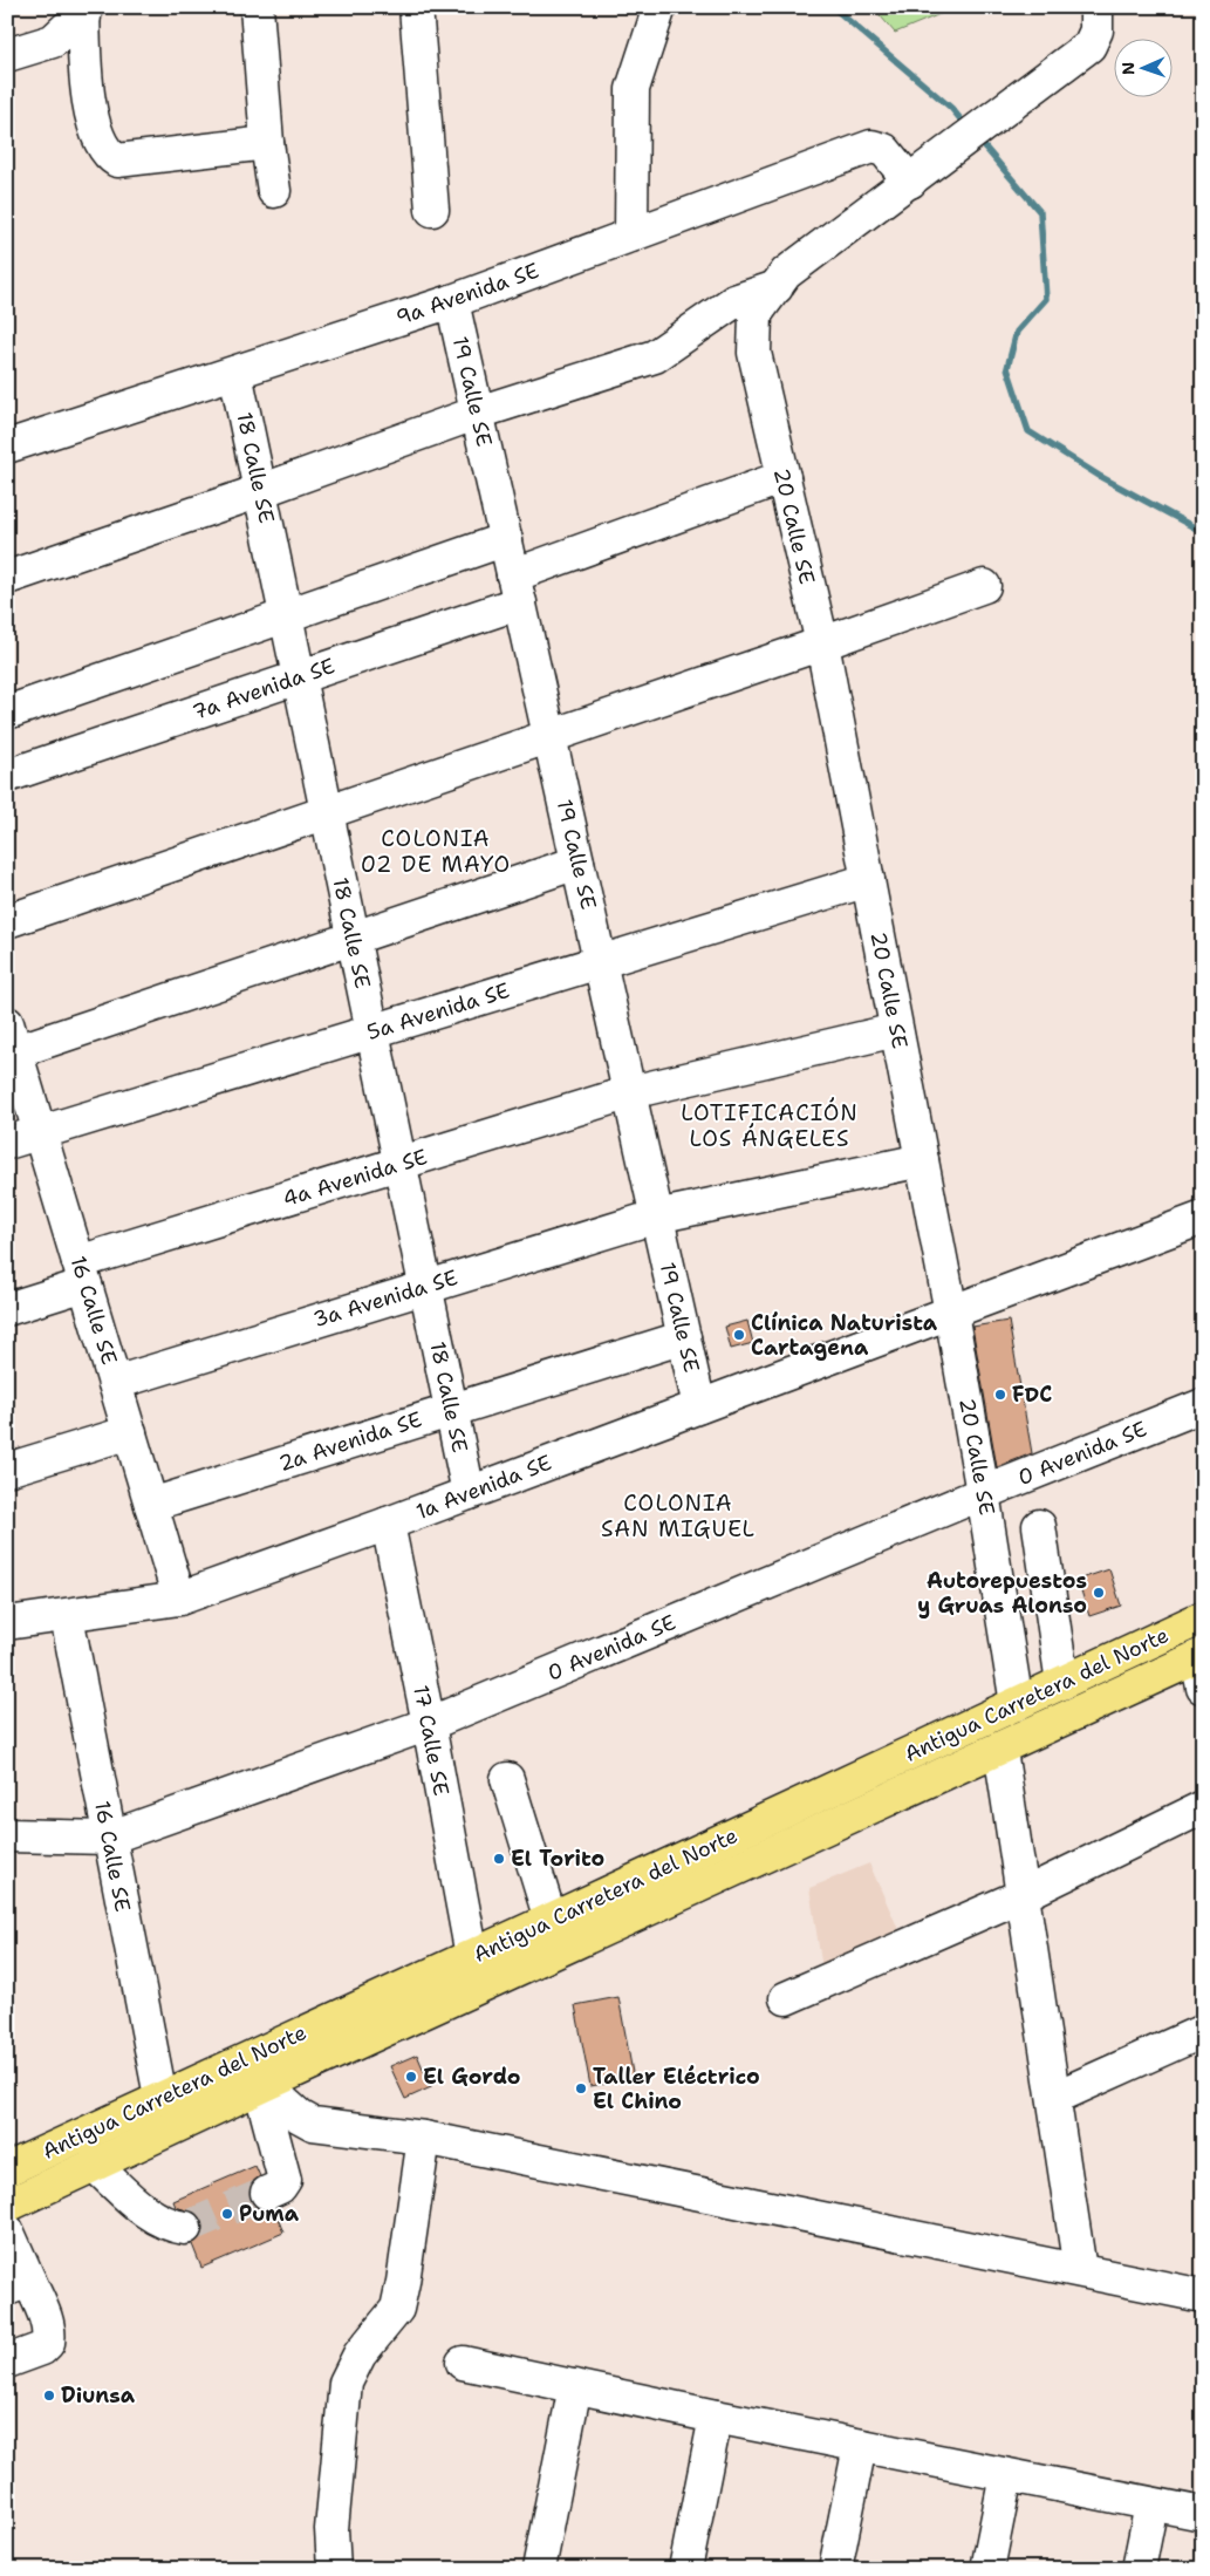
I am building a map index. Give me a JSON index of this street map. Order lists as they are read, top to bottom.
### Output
{
  "streets": {
    "main road": ["Antigua Carretera del Norte"],
    "street": [
      "9a Avenida SE",
      "19 Calle SE",
      "18 Calle SE",
      "20 Calle SE",
      "7a Avenida SE",
      "5a Avenida SE",
      "4a Avenida SE",
      "3a Avenida SE",
      "16 Calle SE",
      "2a Avenida SE",
      "0 Avenida SE",
      "1a Avenida SE",
      "17 Calle SE"
    ]
  },
  "crossings": [
    ["9a Avenida SE", "19 Calle SE"],
    ["9a Avenida SE", "18 Calle SE"],
    ["9a Avenida SE", "20 Calle SE"],
    ["19 Calle SE", "7a Avenida SE"],
    ["19 Calle SE", "5a Avenida SE"],
    ["19 Calle SE", "4a Avenida SE"],
    ["19 Calle SE", "3a Avenida SE"],
    ["19 Calle SE", "2a Avenida SE"],
    ["19 Calle SE", "1a Avenida SE"],
    ["18 Calle SE", "7a Avenida SE"],
    ["18 Calle SE", "5a Avenida SE"],
    ["18 Calle SE", "4a Avenida SE"],
    ["18 Calle SE", "3a Avenida SE"],
    ["18 Calle SE", "2a Avenida SE"],
    ["18 Calle SE", "1a Avenida SE"],
    ["20 Calle SE", "7a Avenida SE"],
    ["20 Calle SE", "5a Avenida SE"],
    ["20 Calle SE", "4a Avenida SE"],
    ["20 Calle SE", "3a Avenida SE"],
    ["20 Calle SE", "0 Avenida SE"],
    ["20 Calle SE", "1a Avenida SE"],
    ["20 Calle SE", "Antigua Carretera del Norte"],
    ["5a Avenida SE", "16 Calle SE"],
    ["4a Avenida SE", "16 Calle SE"],
    ["3a Avenida SE", "16 Calle SE"],
    ["16 Calle SE", "2a Avenida SE"],
    ["16 Calle SE", "0 Avenida SE"],
    ["16 Calle SE", "1a Avenida SE"],
    ["16 Calle SE", "Antigua Carretera del Norte"],
    ["0 Avenida SE", "17 Calle SE"],
    ["1a Avenida SE", "17 Calle SE"],
    ["Antigua Carretera del Norte", "17 Calle SE"]
  ],
  "districts": ["COLONIA 02 DE MAYO", "LOTIFICACIÓN LOS ÁNGELES", "COLONIA SAN MIGUEL"],
  "places": [
    "Clínica Naturista Cartagena",
    "FDC",
    "Autorepuestos y Gruas Alonso",
    "El Torito",
    "El Gordo",
    "Taller Eléctrico El Chino",
    "Puma",
    "Diunsa"
  ],
  "north": "left"
}
